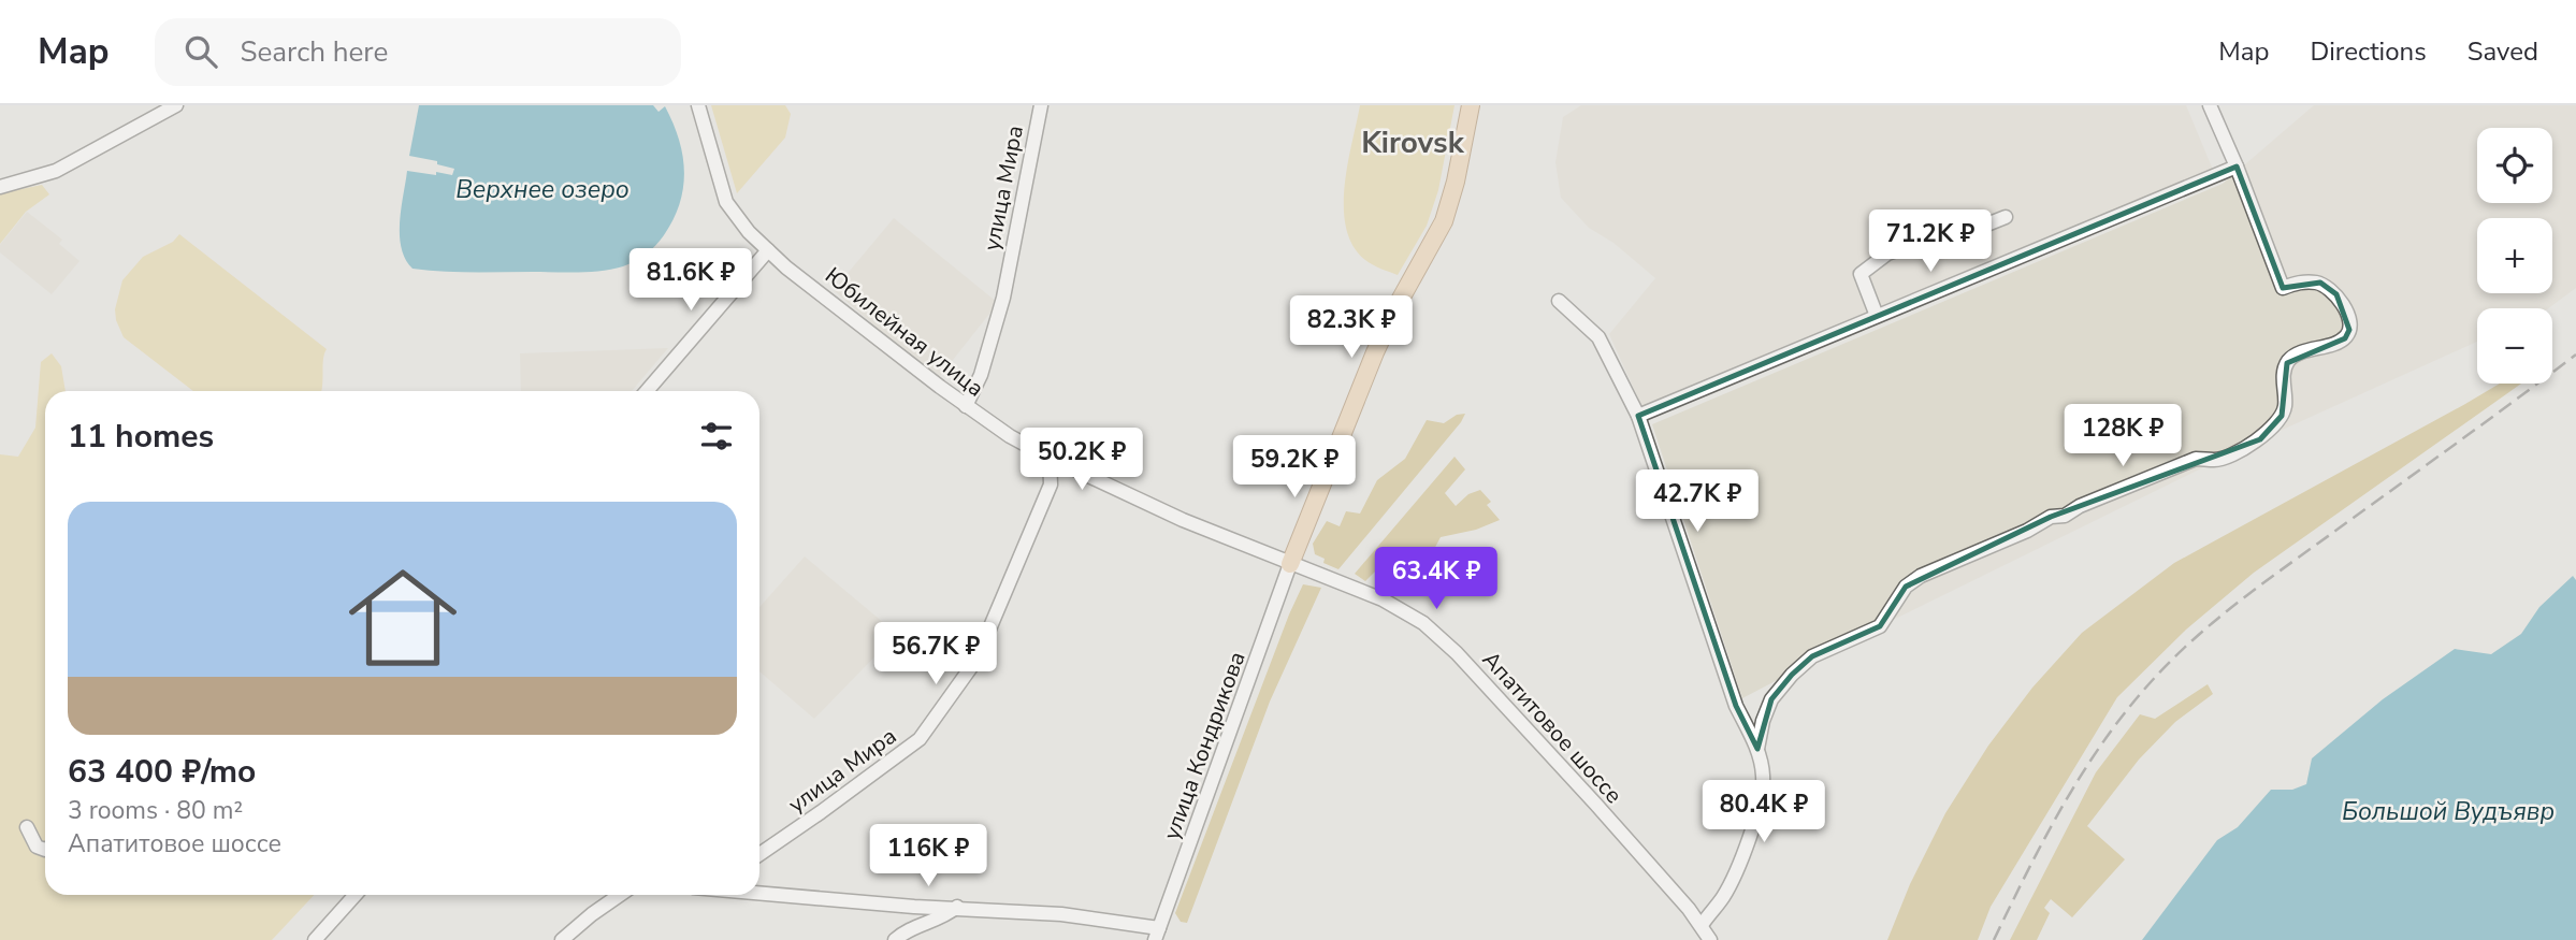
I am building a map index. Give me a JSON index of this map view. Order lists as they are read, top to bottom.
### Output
{
  "streets": {
    "street": [
      "улица Мира",
      "Юбилейная улица",
      "Апатитовое шоссе",
      "улица Кондрикова"
    ]
  },
  "crossings": [
    ["улица Мира", "Юбилейная улица"],
    ["Юбилейная улица", "Апатитовое шоссе"],
    ["Юбилейная улица", "улица Кондрикова"],
    ["Апатитовое шоссе", "улица Кондрикова"]
  ],
  "districts": ["Kirovsk"],
  "water": ["Верхнее озеро", "Большой Вудъявр"],
  "page": {
    "header": "Map",
    "search": "Search here",
    "nav": ["Map", "Directions", "Saved"],
    "map_buttons": ["+", "−"],
    "price": [
      "71.2K ₽",
      "81.6K ₽",
      "82.3K ₽",
      "128K ₽",
      "50.2K ₽",
      "59.2K ₽",
      "42.7K ₽",
      "63.4K ₽",
      "56.7K ₽",
      "80.4K ₽",
      "116K ₽"
    ],
    "heading": "11 homes",
    "list": [
      {
        "name": "63 400 ₽/mo",
        "note": "3 rooms · 80 m² · Апатитовое шоссе"
      }
    ]
  }
}
